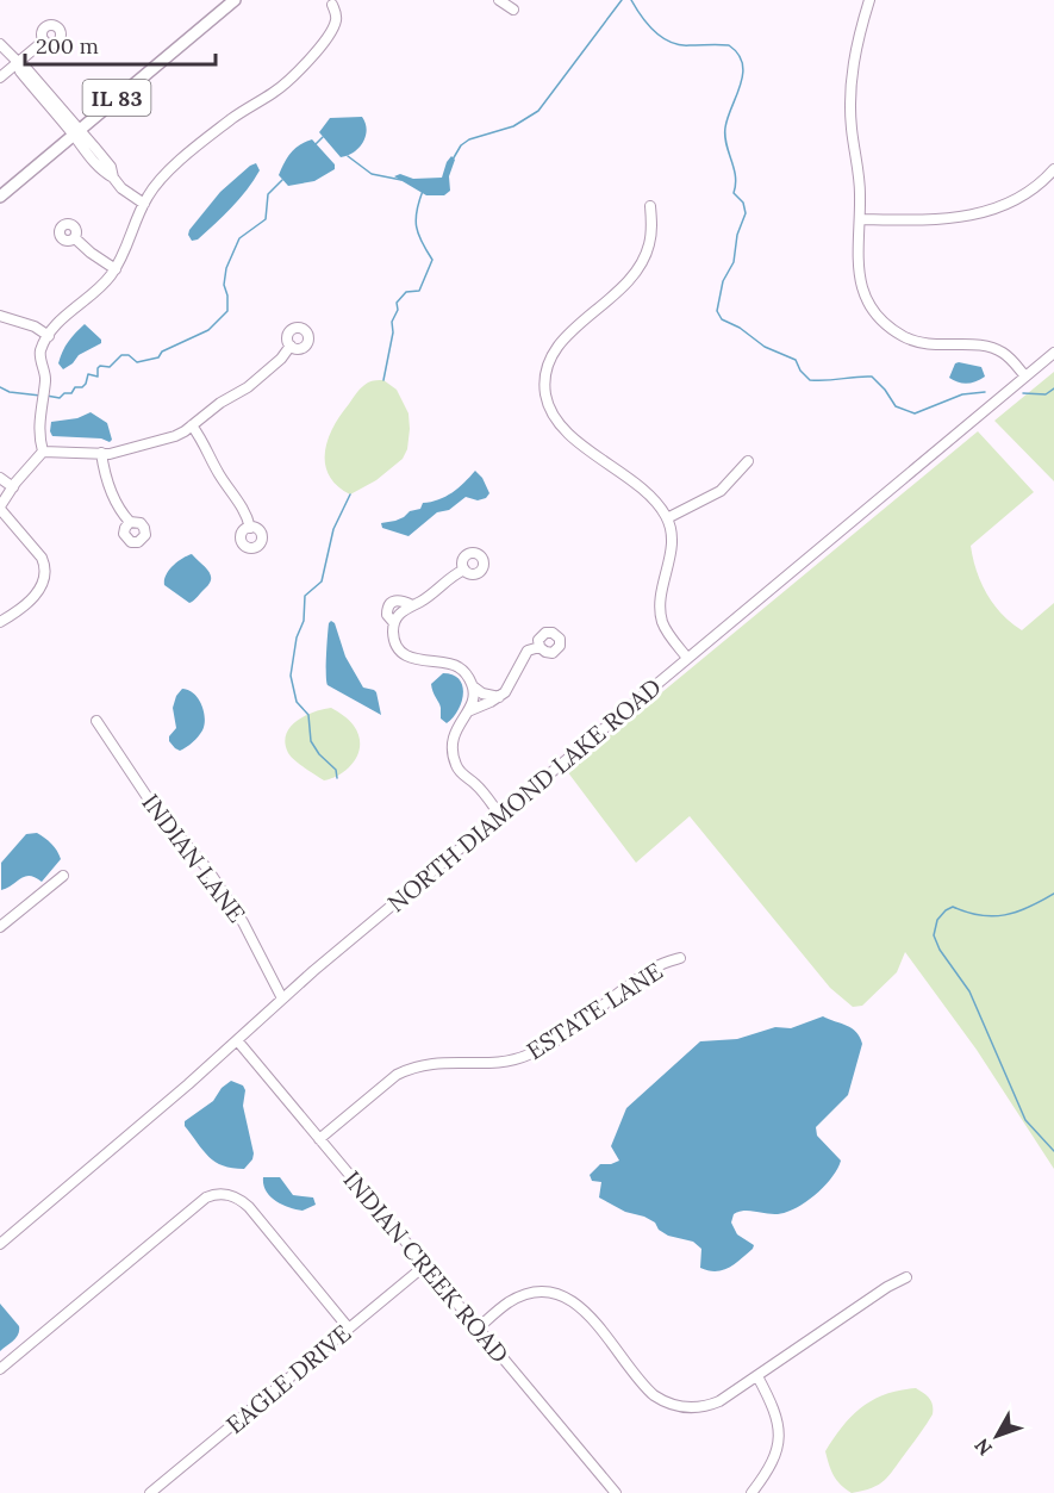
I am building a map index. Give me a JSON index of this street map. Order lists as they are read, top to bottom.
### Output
{
  "streets": {
    "main road": ["IL 83"],
    "street": [
      "NORTH DIAMOND LAKE ROAD",
      "INDIAN LANE",
      "ESTATE LANE",
      "INDIAN CREEK ROAD",
      "EAGLE DRIVE"
    ]
  },
  "crossings": [
    ["NORTH DIAMOND LAKE ROAD", "INDIAN LANE"],
    ["NORTH DIAMOND LAKE ROAD", "INDIAN CREEK ROAD"],
    ["ESTATE LANE", "INDIAN CREEK ROAD"],
    ["INDIAN CREEK ROAD", "EAGLE DRIVE"]
  ],
  "scale_bar": "200 m",
  "north": "bottom left"
}
